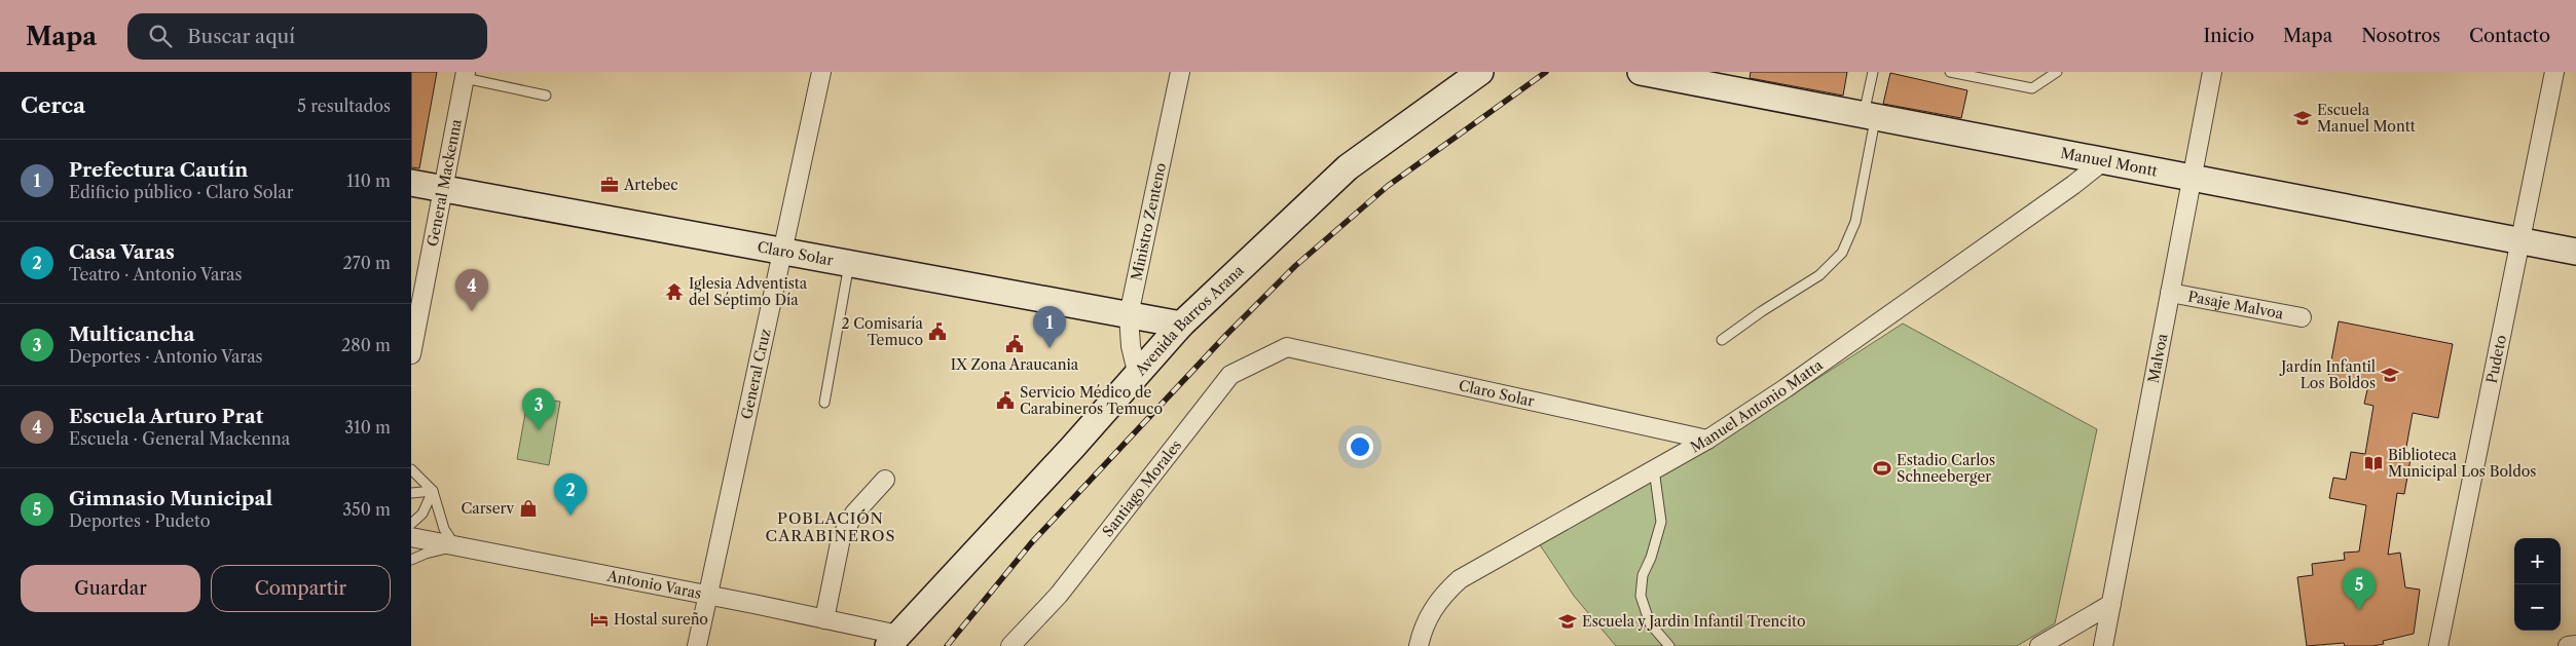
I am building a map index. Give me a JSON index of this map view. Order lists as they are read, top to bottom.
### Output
{
  "streets": {
    "street": [
      "Manuel Montt",
      "General Mackenna",
      "Ministro Zenteno",
      "Claro Solar",
      "Pasaje Malvoa",
      "Avenida Barros Arana",
      "Malvoa",
      "Pudeto",
      "General Cruz",
      "Manuel Antonio Matta",
      "Santiago Morales",
      "Antonio Varas"
    ]
  },
  "crossings": [
    ["Manuel Montt", "Malvoa"],
    ["Manuel Montt", "Pudeto"],
    ["Manuel Montt", "Manuel Antonio Matta"],
    ["General Mackenna", "Claro Solar"],
    ["Ministro Zenteno", "Claro Solar"],
    ["Ministro Zenteno", "Avenida Barros Arana"],
    ["Claro Solar", "Avenida Barros Arana"],
    ["Claro Solar", "General Cruz"],
    ["Claro Solar", "Manuel Antonio Matta"],
    ["Claro Solar", "Santiago Morales"],
    ["Pasaje Malvoa", "Malvoa"],
    ["Avenida Barros Arana", "Antonio Varas"],
    ["General Cruz", "Antonio Varas"]
  ],
  "districts": ["POBLACIÓN CARABINEROS"],
  "places": {
    "school or university": ["Escuela Manuel Montt", "Jardín Infantil Los Boldos", "Escuela y Jardin Infantil Trencito"],
    "office": ["Artebec"],
    "temple": ["Iglesia Adventista del Séptimo Día"],
    "public building": ["2 Comisaría Temuco", "IX Zona Araucania", "Servicio Médico de Carabineros Temuco"],
    "library": ["Biblioteca Municipal Los Boldos"],
    "sports": ["Estadio Carlos Schneeberger"],
    "shop": ["Carserv"],
    "hotel": ["Hostal sureño"]
  },
  "page": {
    "header": "Mapa",
    "search": "Buscar aquí",
    "nav": [
      "Inicio",
      "Mapa",
      "Nosotros",
      "Contacto"
    ],
    "heading": ["Cerca", "5 resultados"],
    "list": [
      {
        "mark": "1",
        "name": "Prefectura Cautín",
        "note": "Edificio público · Claro Solar",
        "value": "110 m"
      },
      {
        "mark": "2",
        "name": "Casa Varas",
        "note": "Teatro · Antonio Varas",
        "value": "270 m"
      },
      {
        "mark": "3",
        "name": "Multicancha",
        "note": "Deportes · Antonio Varas",
        "value": "280 m"
      },
      {
        "mark": "4",
        "name": "Escuela Arturo Prat",
        "note": "Escuela · General Mackenna",
        "value": "310 m"
      },
      {
        "mark": "5",
        "name": "Gimnasio Municipal",
        "note": "Deportes · Pudeto",
        "value": "350 m"
      }
    ],
    "pins": [
      "4",
      "1",
      "3",
      "2",
      "5"
    ],
    "map_buttons": ["+", "−"],
    "buttons": ["Guardar", "Compartir"]
  }
}
